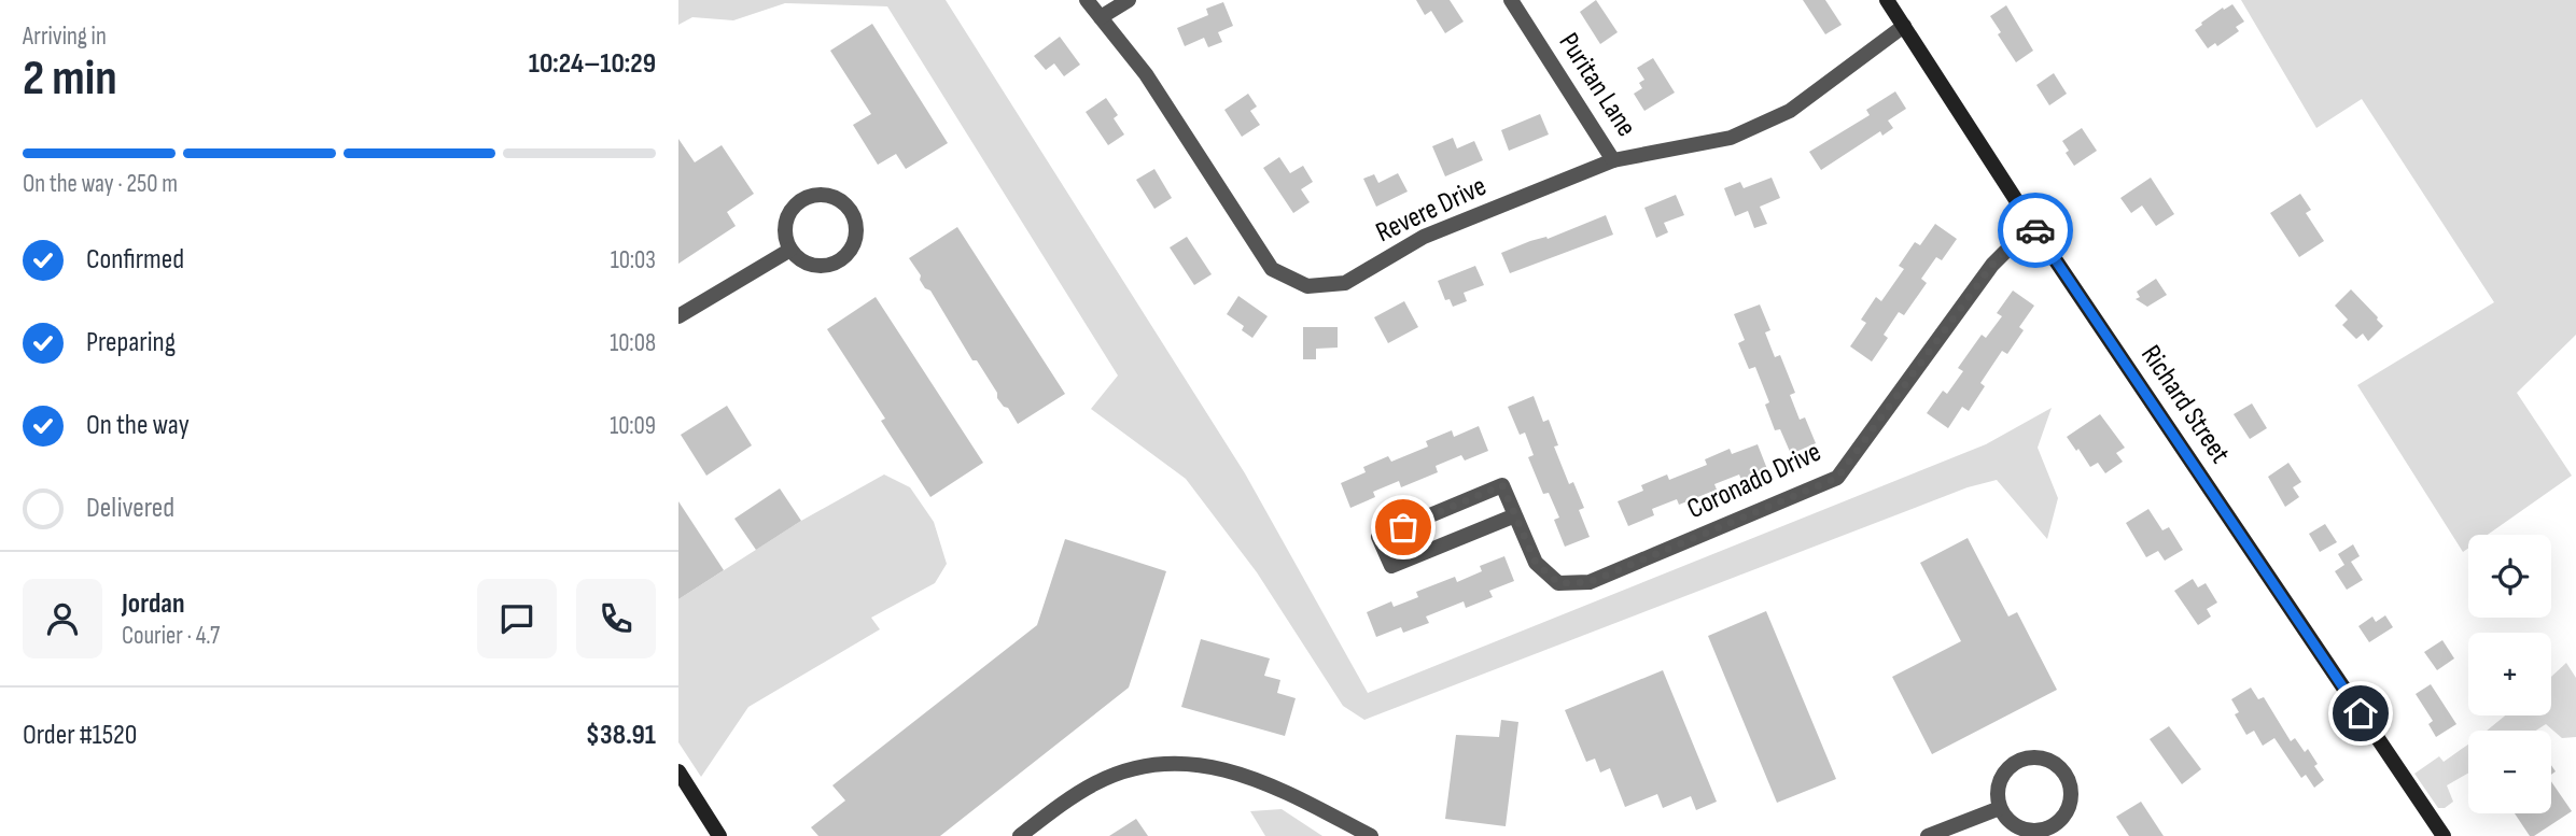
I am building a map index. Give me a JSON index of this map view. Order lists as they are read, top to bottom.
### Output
{
  "streets": {
    "street": [
      "Puritan Lane",
      "Revere Drive",
      "Richard Street",
      "Coronado Drive"
    ]
  },
  "crossings": [
    ["Puritan Lane", "Revere Drive"],
    ["Revere Drive", "Richard Street"],
    ["Richard Street", "Coronado Drive"]
  ],
  "page": {
    "heading": ["2 min", "Arriving in", "10:24–10:29"],
    "panel": [
      "Jordan",
      "Courier · 4.7",
      "Order #1520",
      "$38.91"
    ],
    "bar": "On the way · 250 m",
    "list": [
      ["Confirmed", "10:03"],
      ["Preparing", "10:08"],
      ["On the way", "10:09"],
      "Delivered"
    ],
    "map_buttons": ["+", "−"]
  }
}
